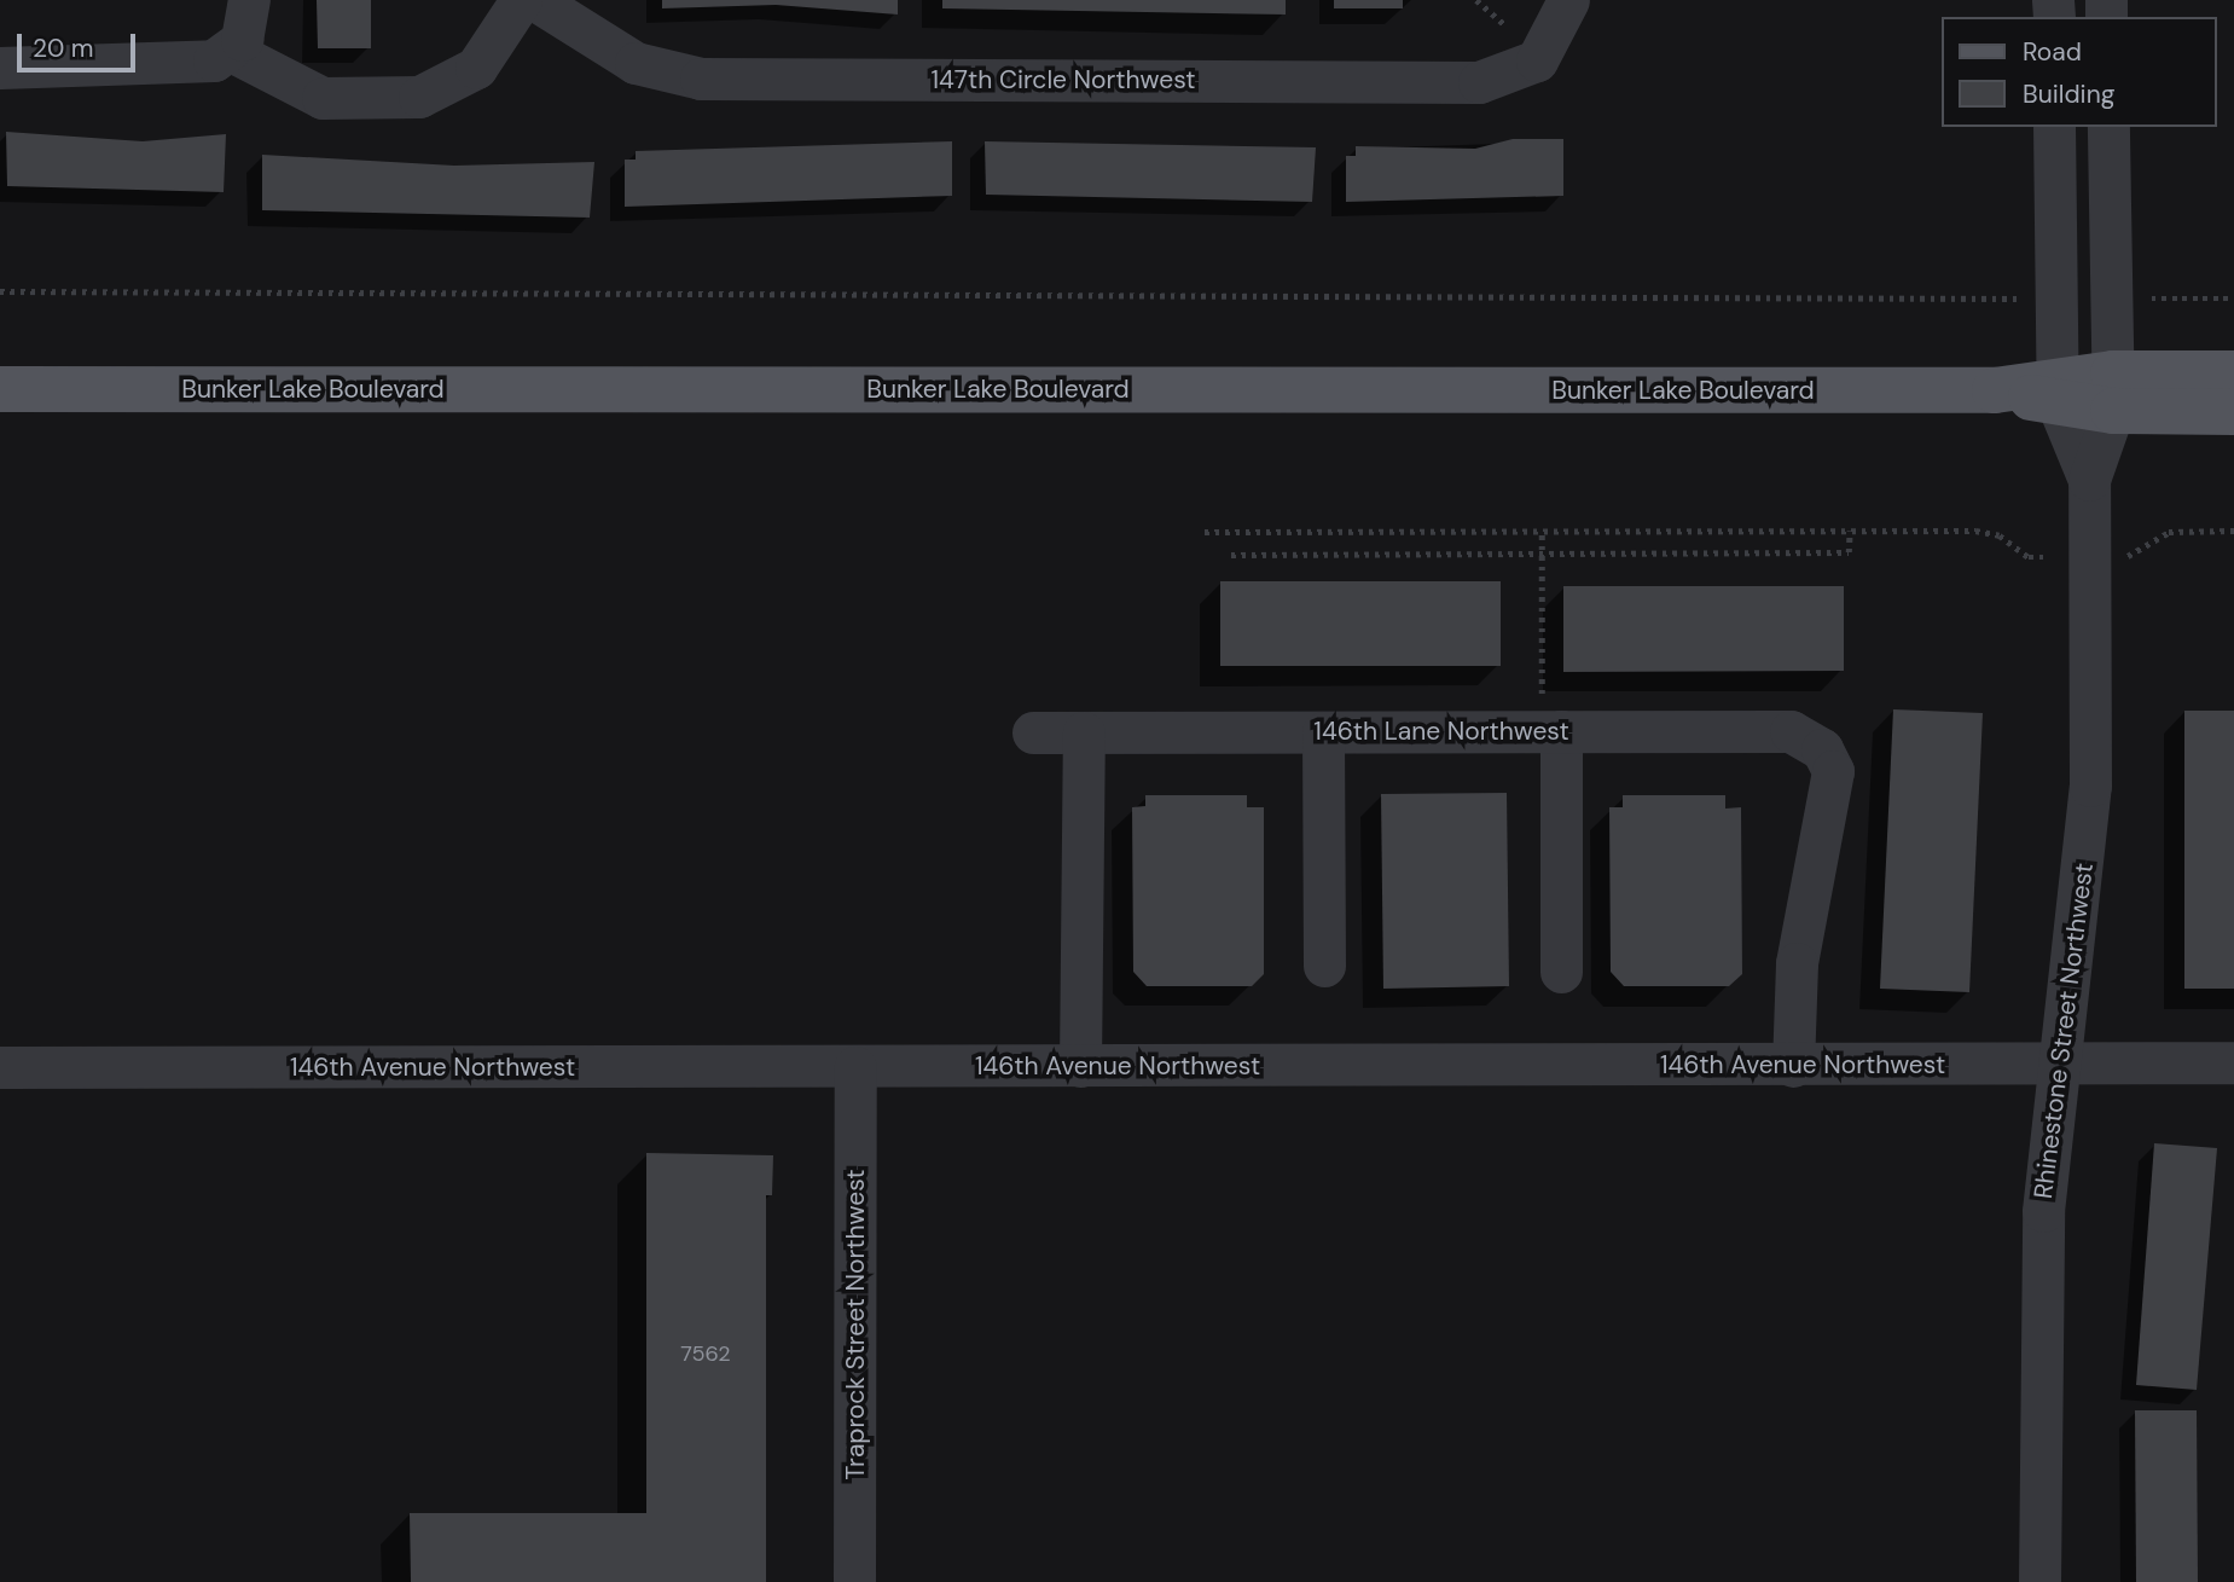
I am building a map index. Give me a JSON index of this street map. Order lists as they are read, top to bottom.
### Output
{
  "streets": {
    "main road": ["Bunker Lake Boulevard"],
    "street": [
      "147th Circle Northwest",
      "146th Lane Northwest",
      "Rhinestone Street Northwest",
      "146th Avenue Northwest",
      "Traprock Street Northwest"
    ]
  },
  "crossings": [
    ["Bunker Lake Boulevard", "Rhinestone Street Northwest"],
    ["146th Lane Northwest", "146th Avenue Northwest"],
    ["Rhinestone Street Northwest", "146th Avenue Northwest"],
    ["146th Avenue Northwest", "Traprock Street Northwest"]
  ],
  "house_numbers": ["7562"],
  "legend": ["Road", "Building"],
  "scale_bar": "20 m"
}
